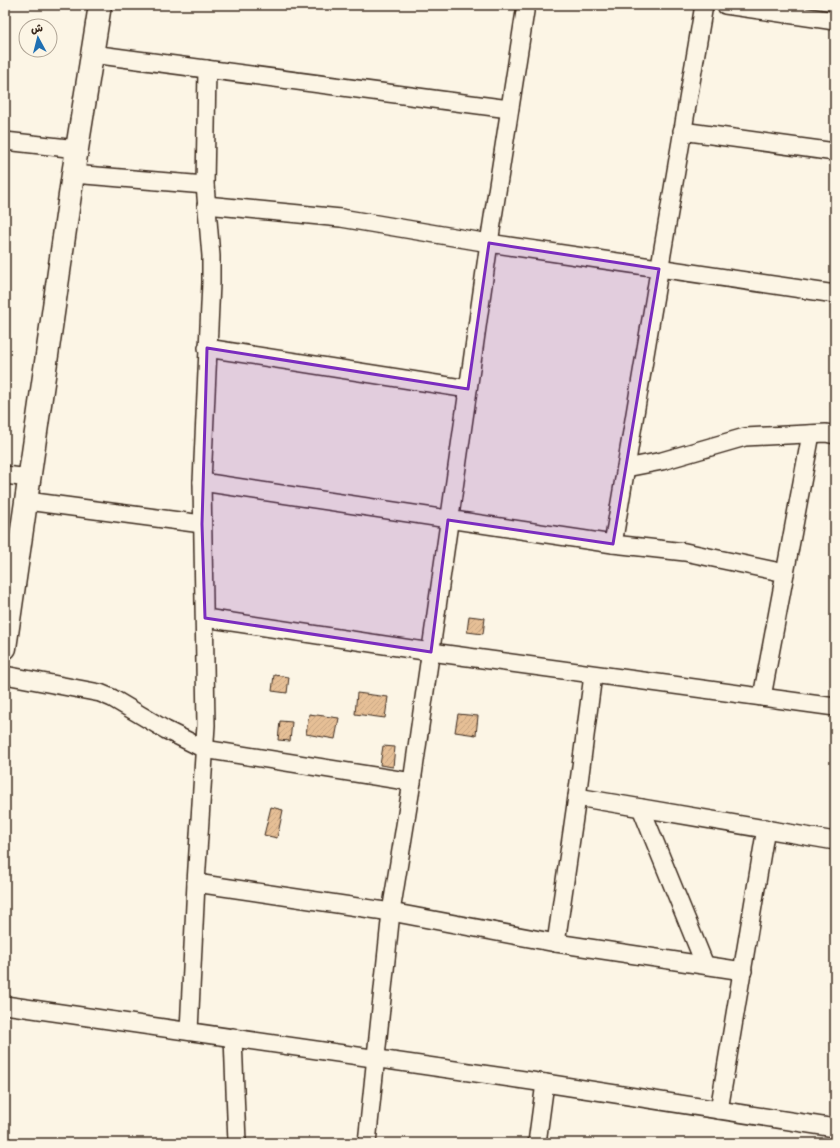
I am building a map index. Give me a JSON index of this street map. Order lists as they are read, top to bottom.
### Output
{
  "north": "top"
}
